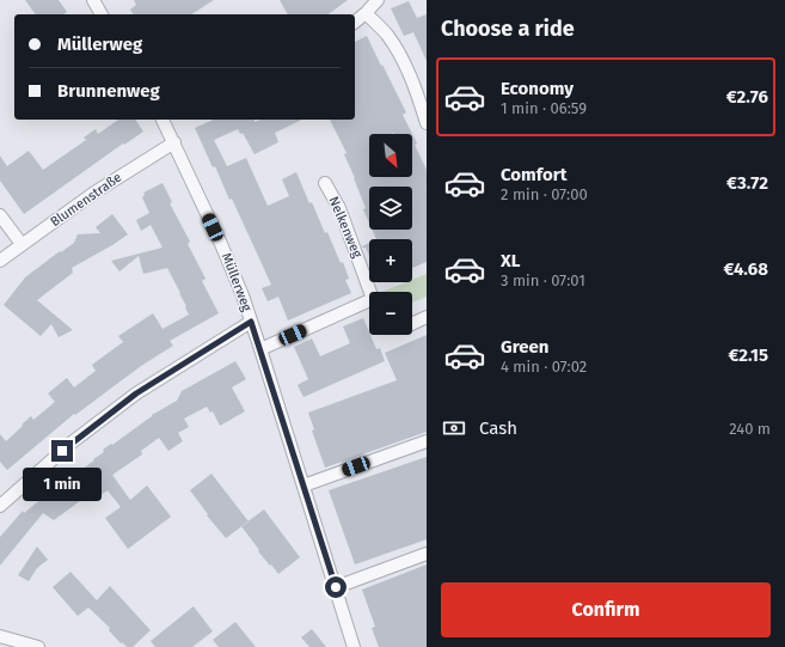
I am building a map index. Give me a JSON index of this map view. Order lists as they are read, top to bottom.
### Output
{
  "streets": {
    "street": ["Blumenstraße", "Nelkenweg", "Müllerweg"]
  },
  "crossings": [
    ["Blumenstraße", "Müllerweg"],
    ["Nelkenweg", "Müllerweg"]
  ],
  "north": "bottom right",
  "page": {
    "heading": "Choose a ride",
    "banner": ["Müllerweg", "Brunnenweg"],
    "list": [
      {
        "name": "Economy",
        "note": "1 min · 06:59",
        "value": "€2.76"
      },
      {
        "name": "Comfort",
        "note": "2 min · 07:00",
        "value": "€3.72"
      },
      {
        "name": "XL",
        "note": "3 min · 07:01",
        "value": "€4.68"
      },
      {
        "name": "Green",
        "note": "4 min · 07:02",
        "value": "€2.15"
      }
    ],
    "map_buttons": ["+", "−"],
    "pay": ["Cash", "240 m"],
    "bubble": "1 min",
    "buttons": "Confirm"
  }
}
